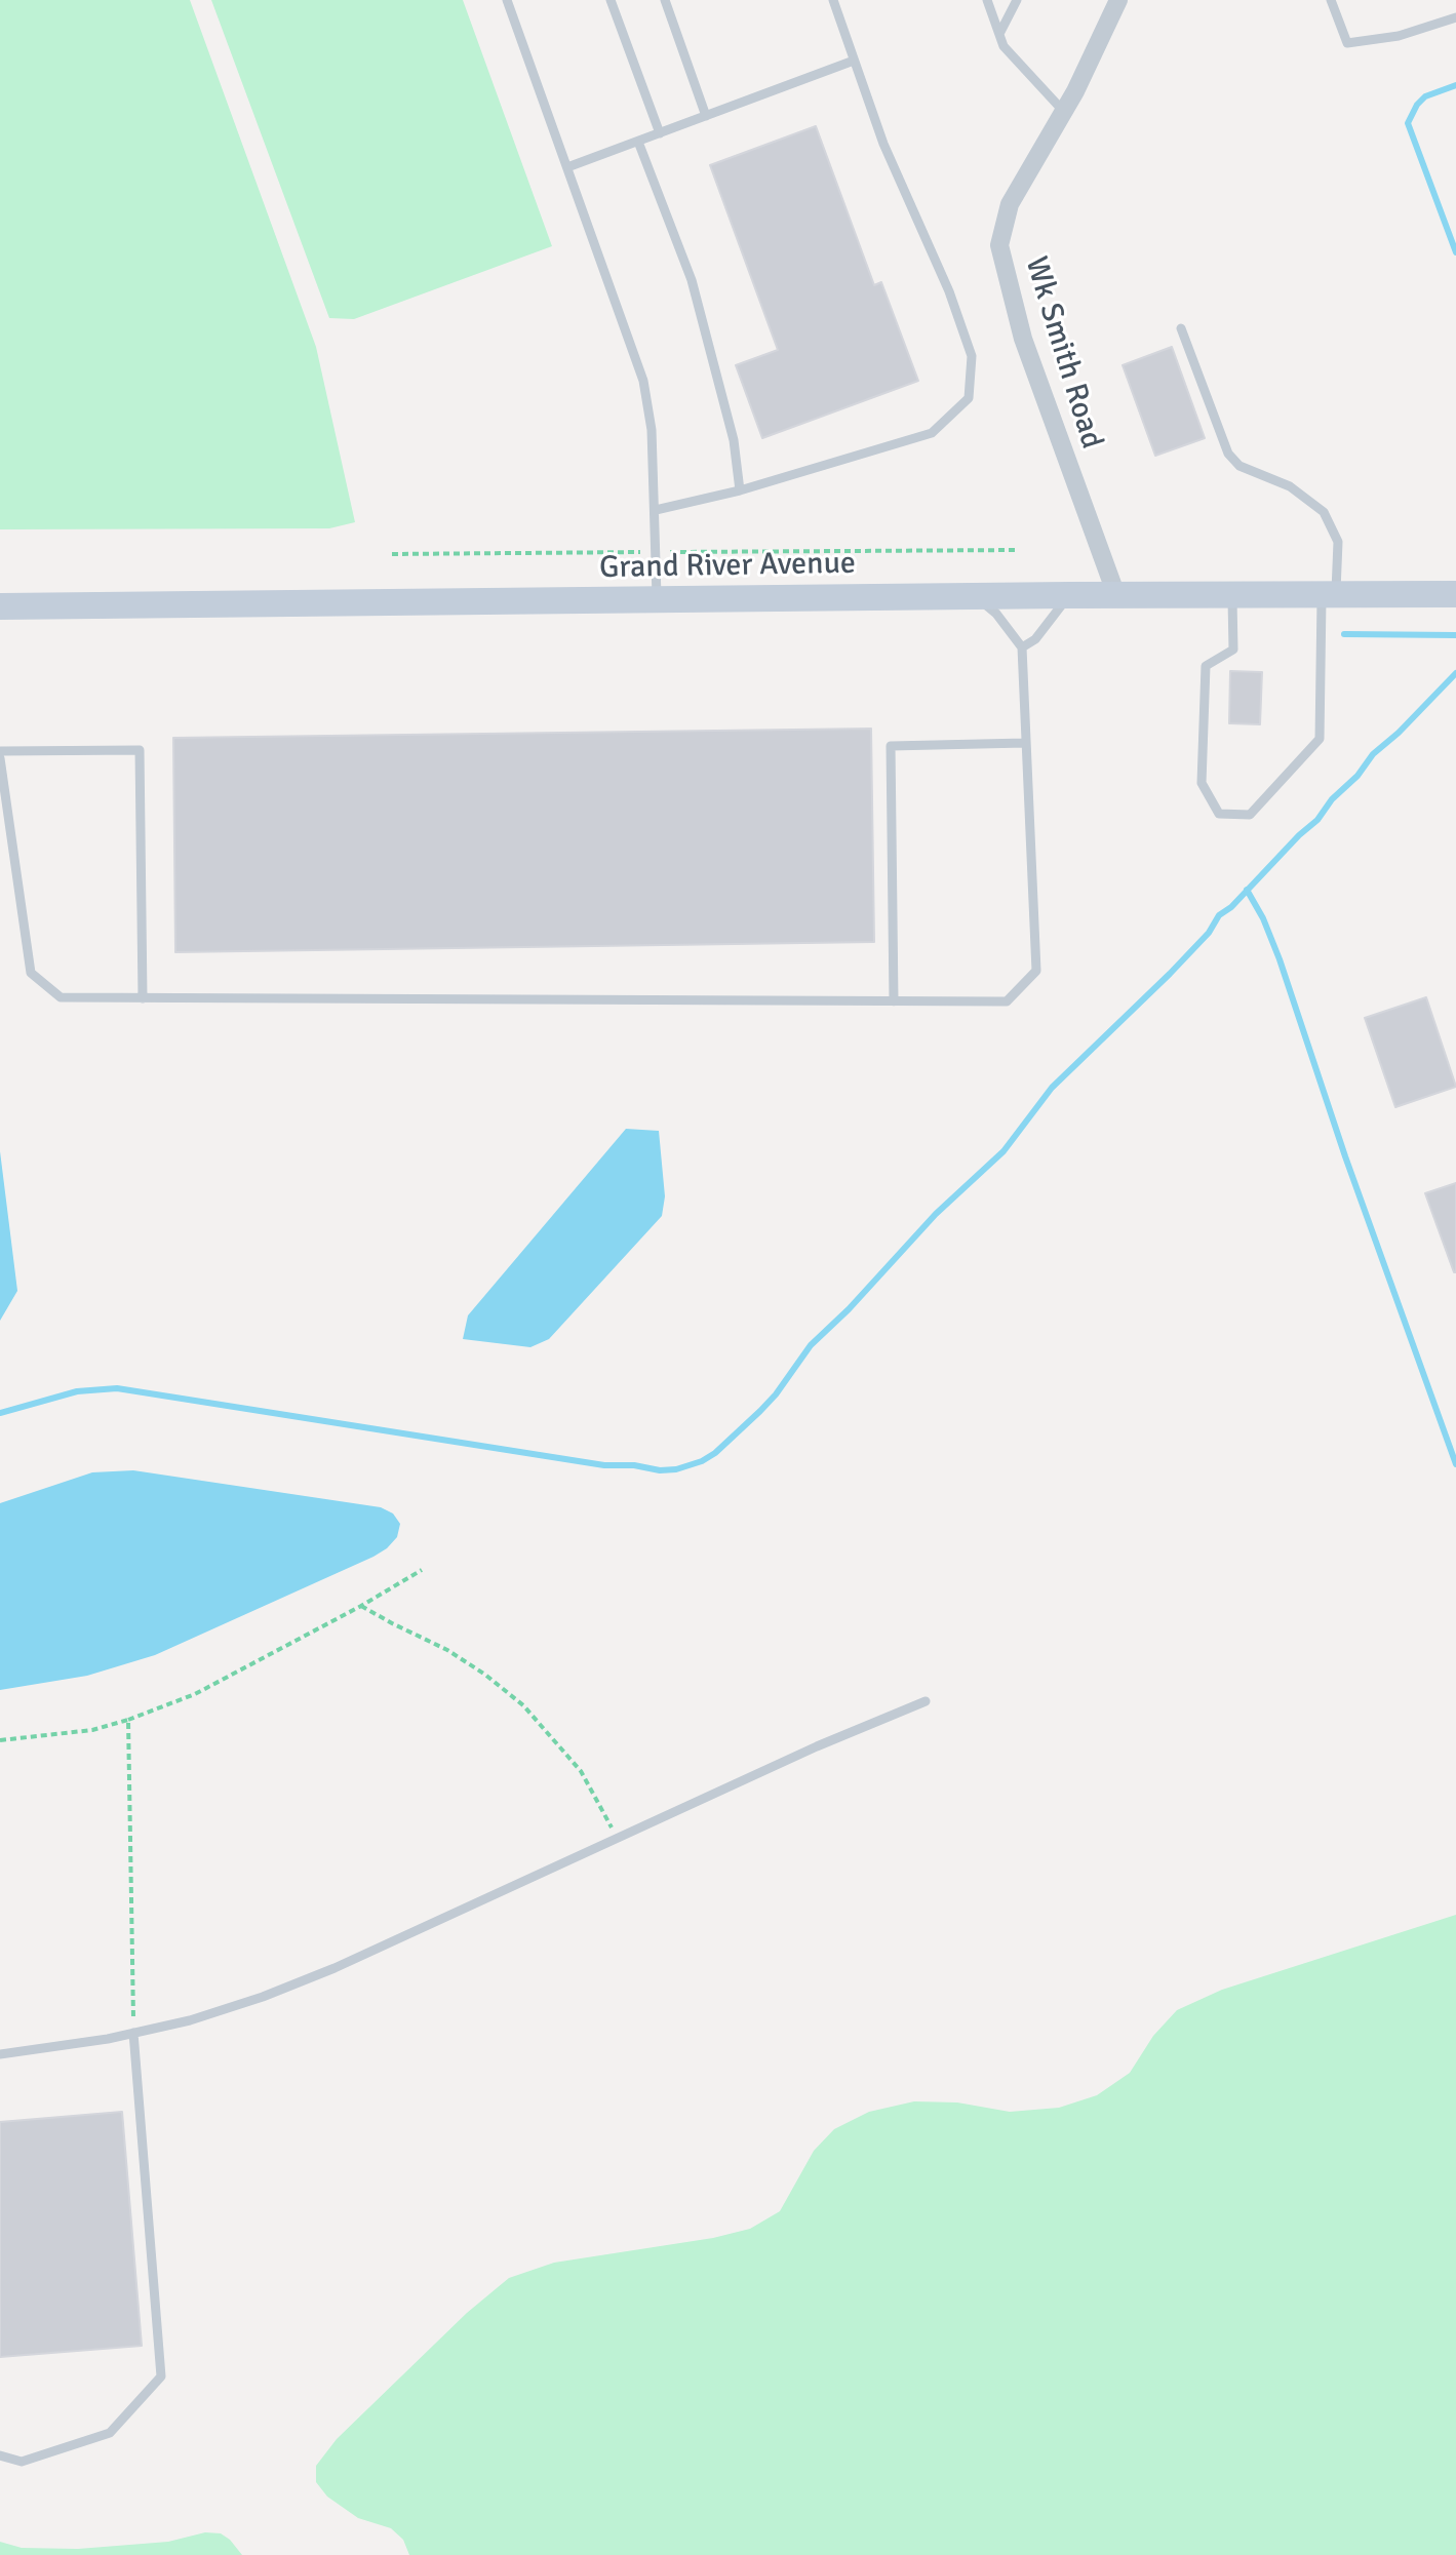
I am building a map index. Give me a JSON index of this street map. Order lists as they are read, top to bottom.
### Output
{
  "streets": {
    "main road": ["Grand River Avenue"],
    "street": ["Wk Smith Road"]
  },
  "crossings": [
    ["Wk Smith Road", "Grand River Avenue"]
  ]
}
